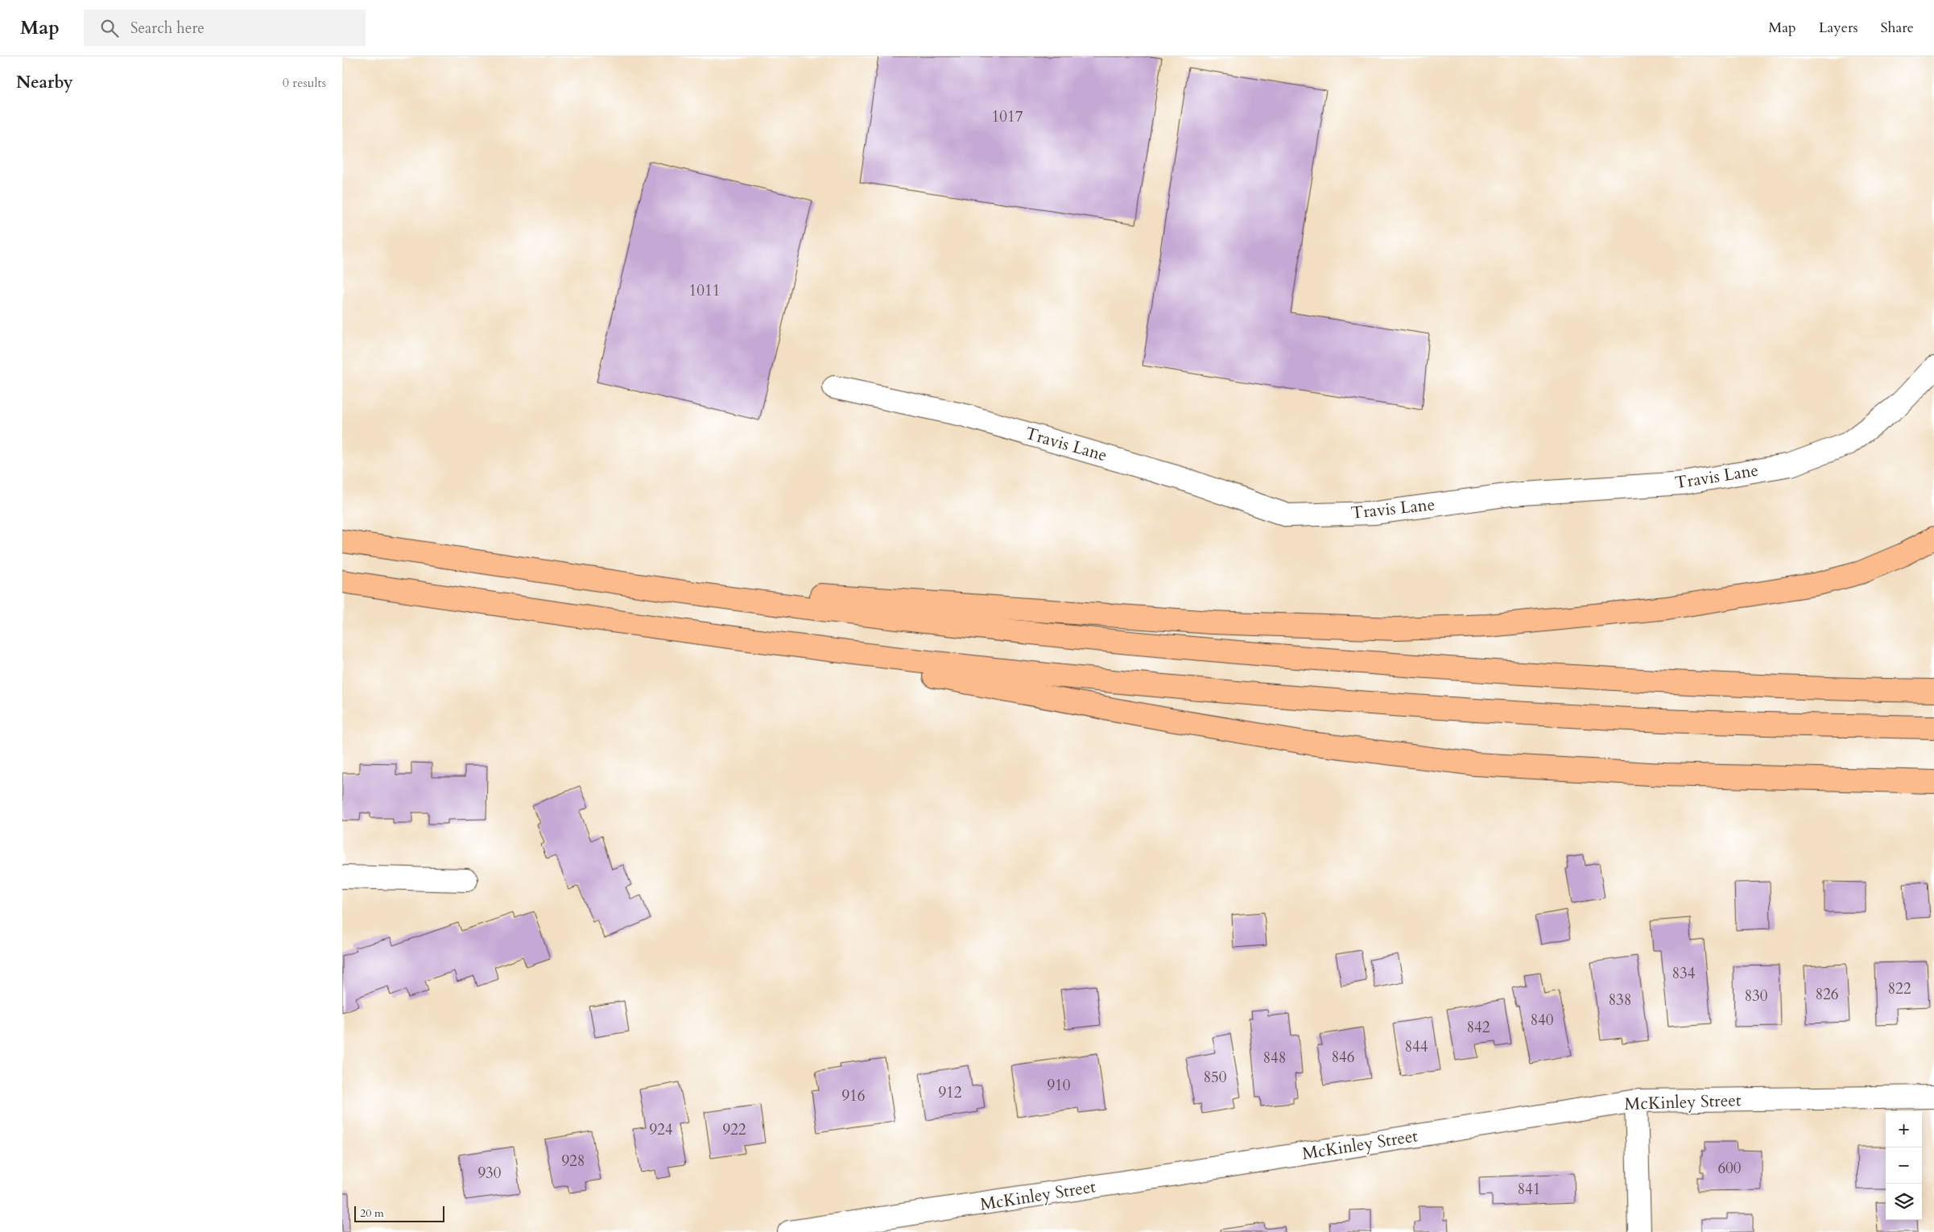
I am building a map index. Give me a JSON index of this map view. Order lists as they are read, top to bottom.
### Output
{
  "streets": {
    "street": ["Travis Lane", "McKinley Street"]
  },
  "house_numbers": [
    "1017",
    "1011",
    "834",
    "822",
    "826",
    "830",
    "838",
    "840",
    "842",
    "844",
    "846",
    "848",
    "850",
    "910",
    "912",
    "916",
    "924",
    "922",
    "928",
    "600",
    "930",
    "841"
  ],
  "scale_bar": "20 m",
  "page": {
    "header": "Map",
    "search": "Search here",
    "nav": ["Map", "Layers", "Share"],
    "heading": ["Nearby", "0 results"],
    "map_buttons": ["+", "−"],
    "scale": "20 m"
  }
}
